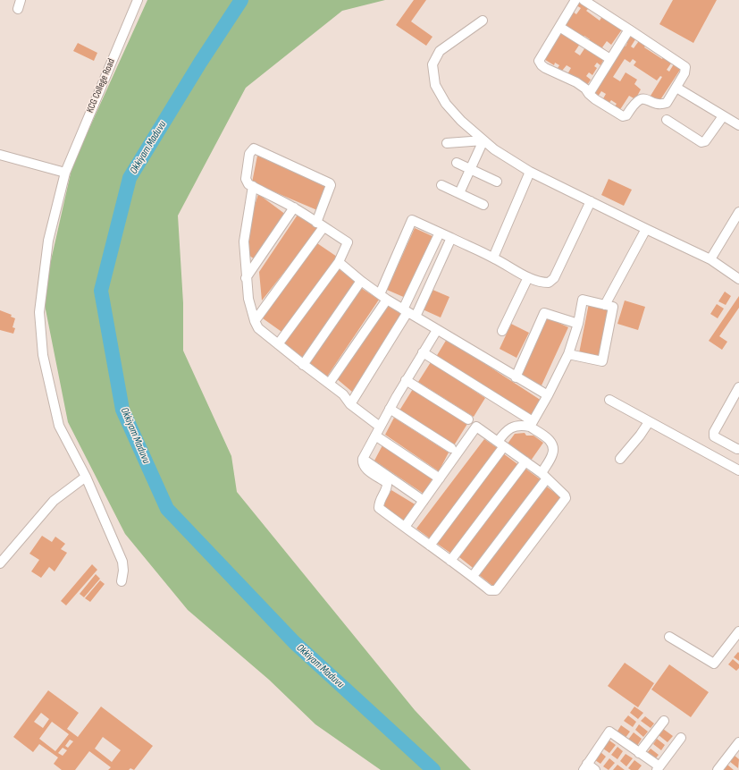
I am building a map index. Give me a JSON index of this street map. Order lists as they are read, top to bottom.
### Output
{
  "streets": {
    "street": ["KCG College Road"]
  },
  "water": ["Okkiyam Maduvu"]
}
